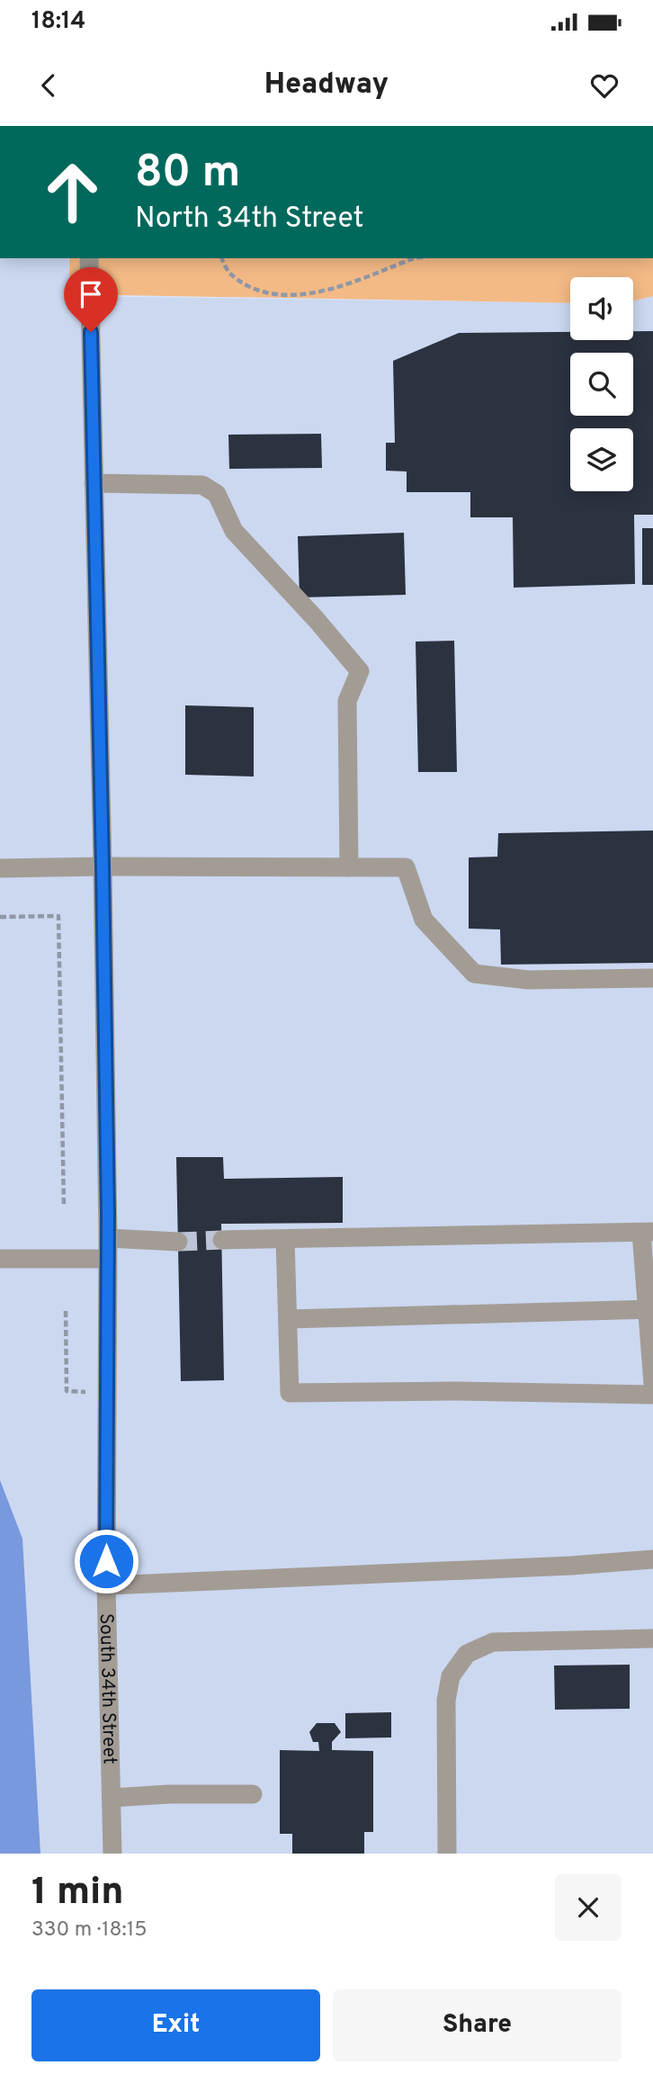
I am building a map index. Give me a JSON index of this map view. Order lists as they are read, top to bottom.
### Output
{
  "streets": {
    "street": ["South 34th Street"]
  },
  "page": {
    "status": "18:14",
    "header": "Headway",
    "turn": ["80 m", "North 34th Street"],
    "heading": ["1 min", "330 m · 18:15"],
    "buttons": ["Exit", "Share"]
  }
}
